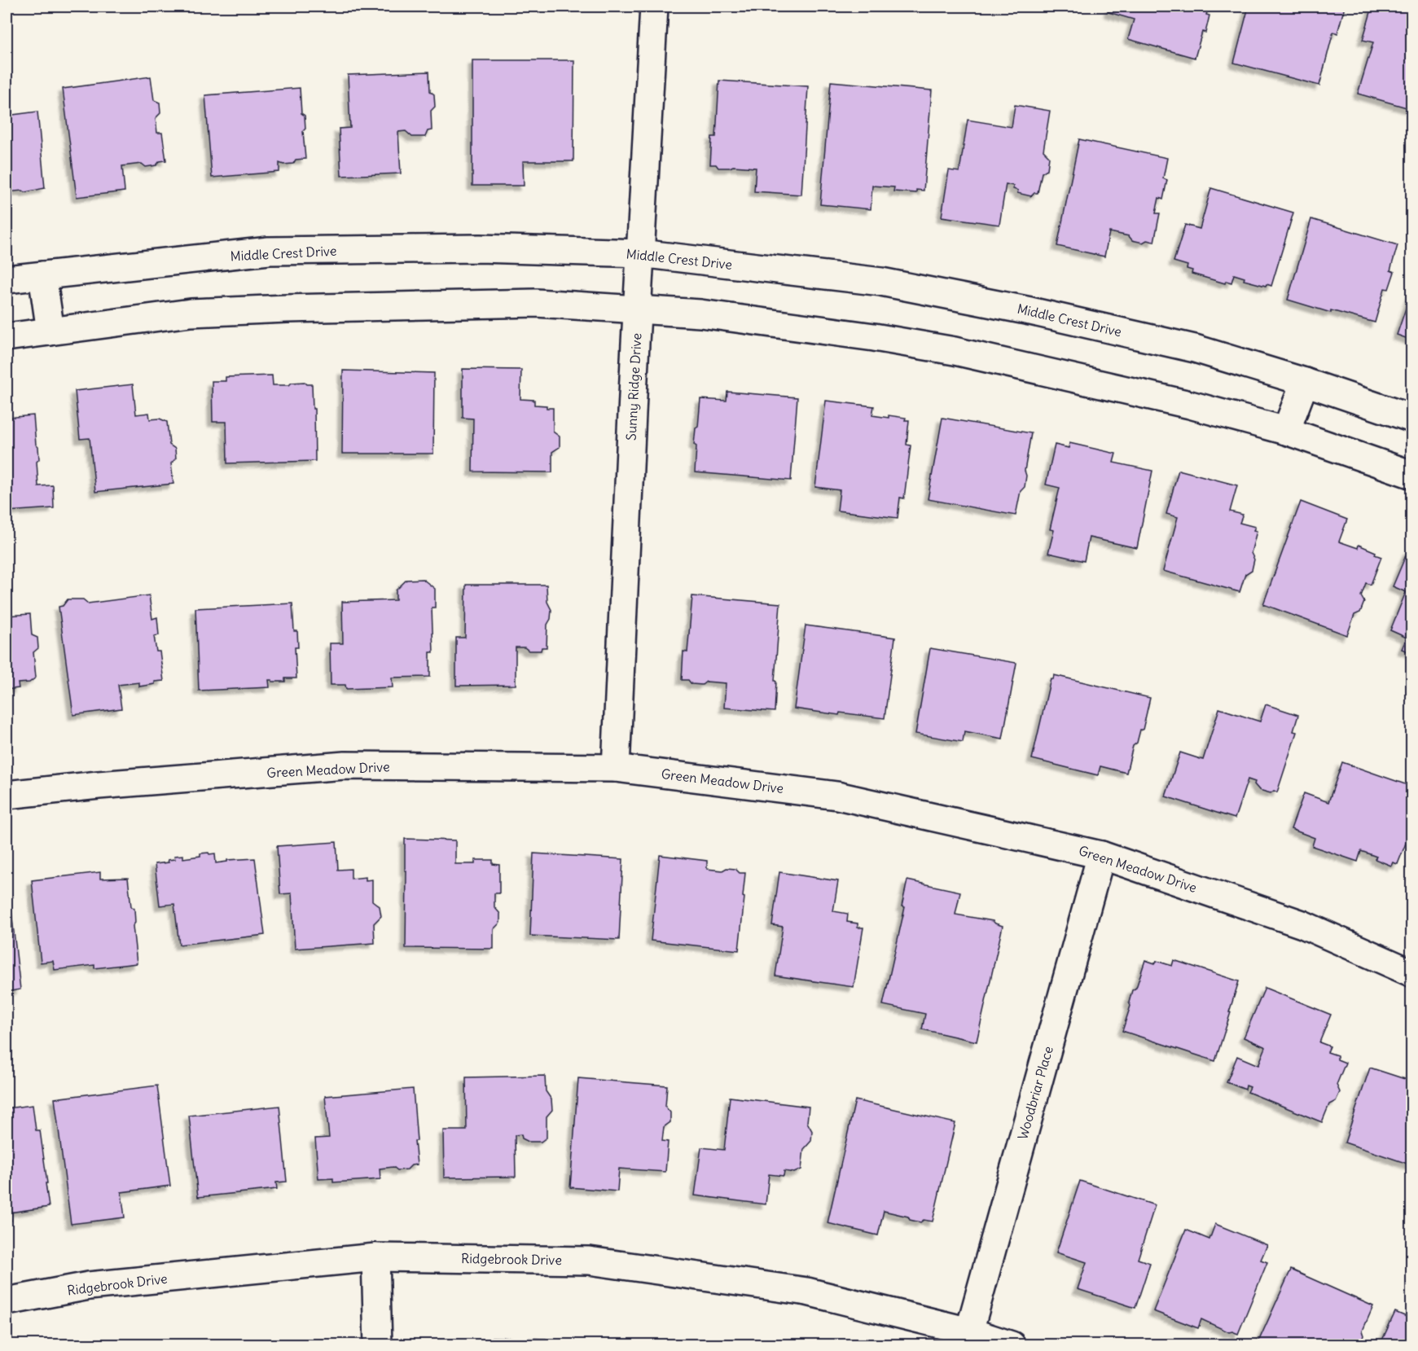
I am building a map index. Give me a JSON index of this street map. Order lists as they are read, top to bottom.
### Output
{
  "streets": {
    "street": [
      "Middle Crest Drive",
      "Sunny Ridge Drive",
      "Green Meadow Drive",
      "Woodbriar Place",
      "Ridgebrook Drive"
    ]
  },
  "crossings": [
    ["Middle Crest Drive", "Sunny Ridge Drive"],
    ["Sunny Ridge Drive", "Green Meadow Drive"],
    ["Green Meadow Drive", "Woodbriar Place"],
    ["Woodbriar Place", "Ridgebrook Drive"]
  ]
}
